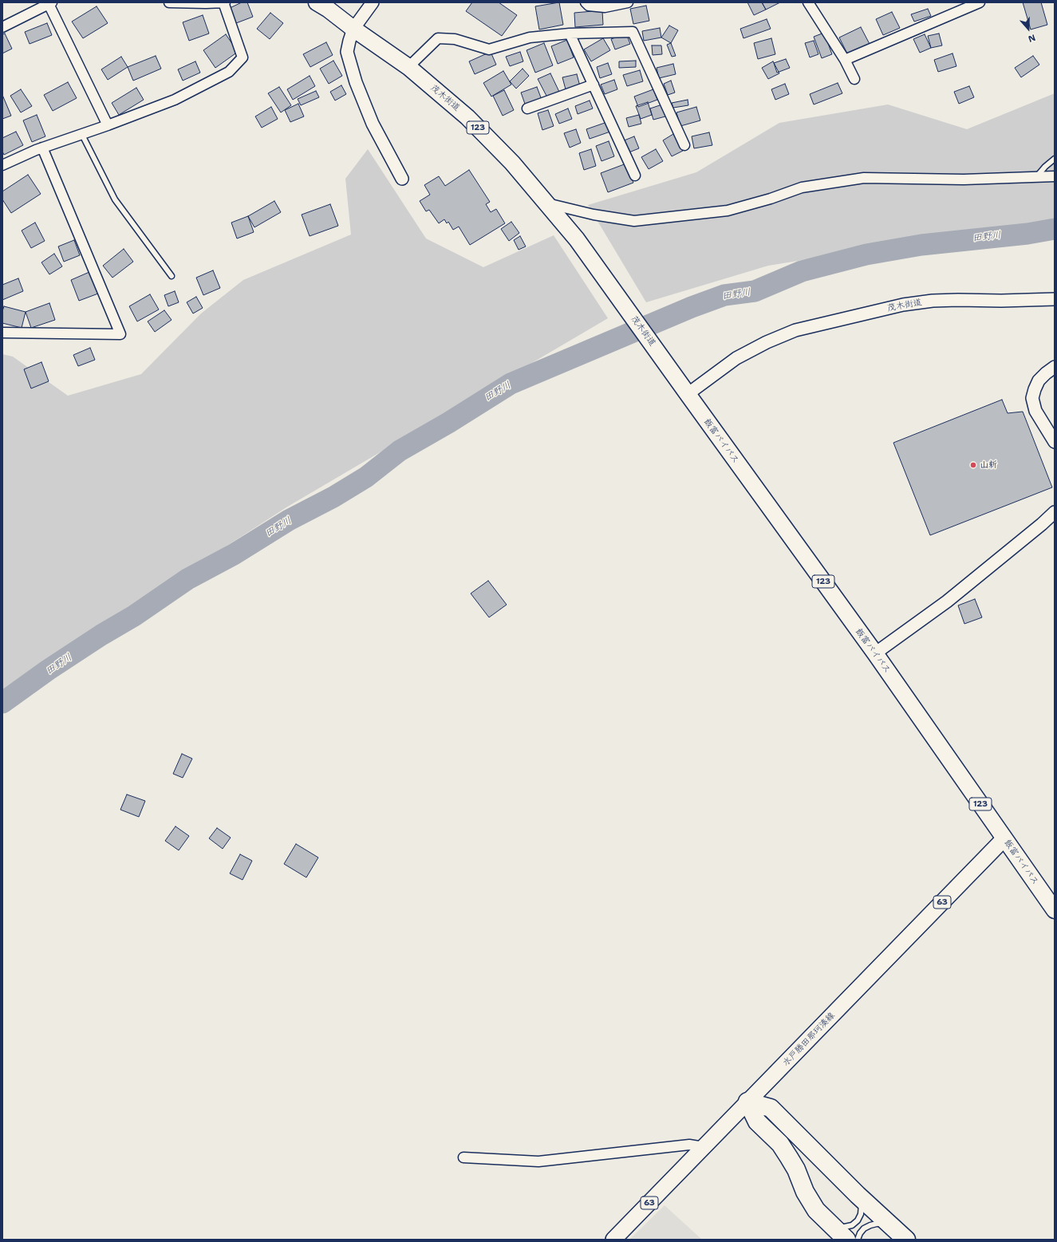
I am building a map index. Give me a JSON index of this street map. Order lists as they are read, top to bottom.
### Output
{
  "streets": {
    "highway": ["茂木街道", "123", "飯富バイパス"],
    "main road": ["63", "水戸勝田那珂湊線"]
  },
  "crossings": [
    ["茂木街道", "飯富バイパス"],
    ["飯富バイパス", "水戸勝田那珂湊線"]
  ],
  "water": ["田野川"],
  "places": ["山新"],
  "north": "bottom"
}
